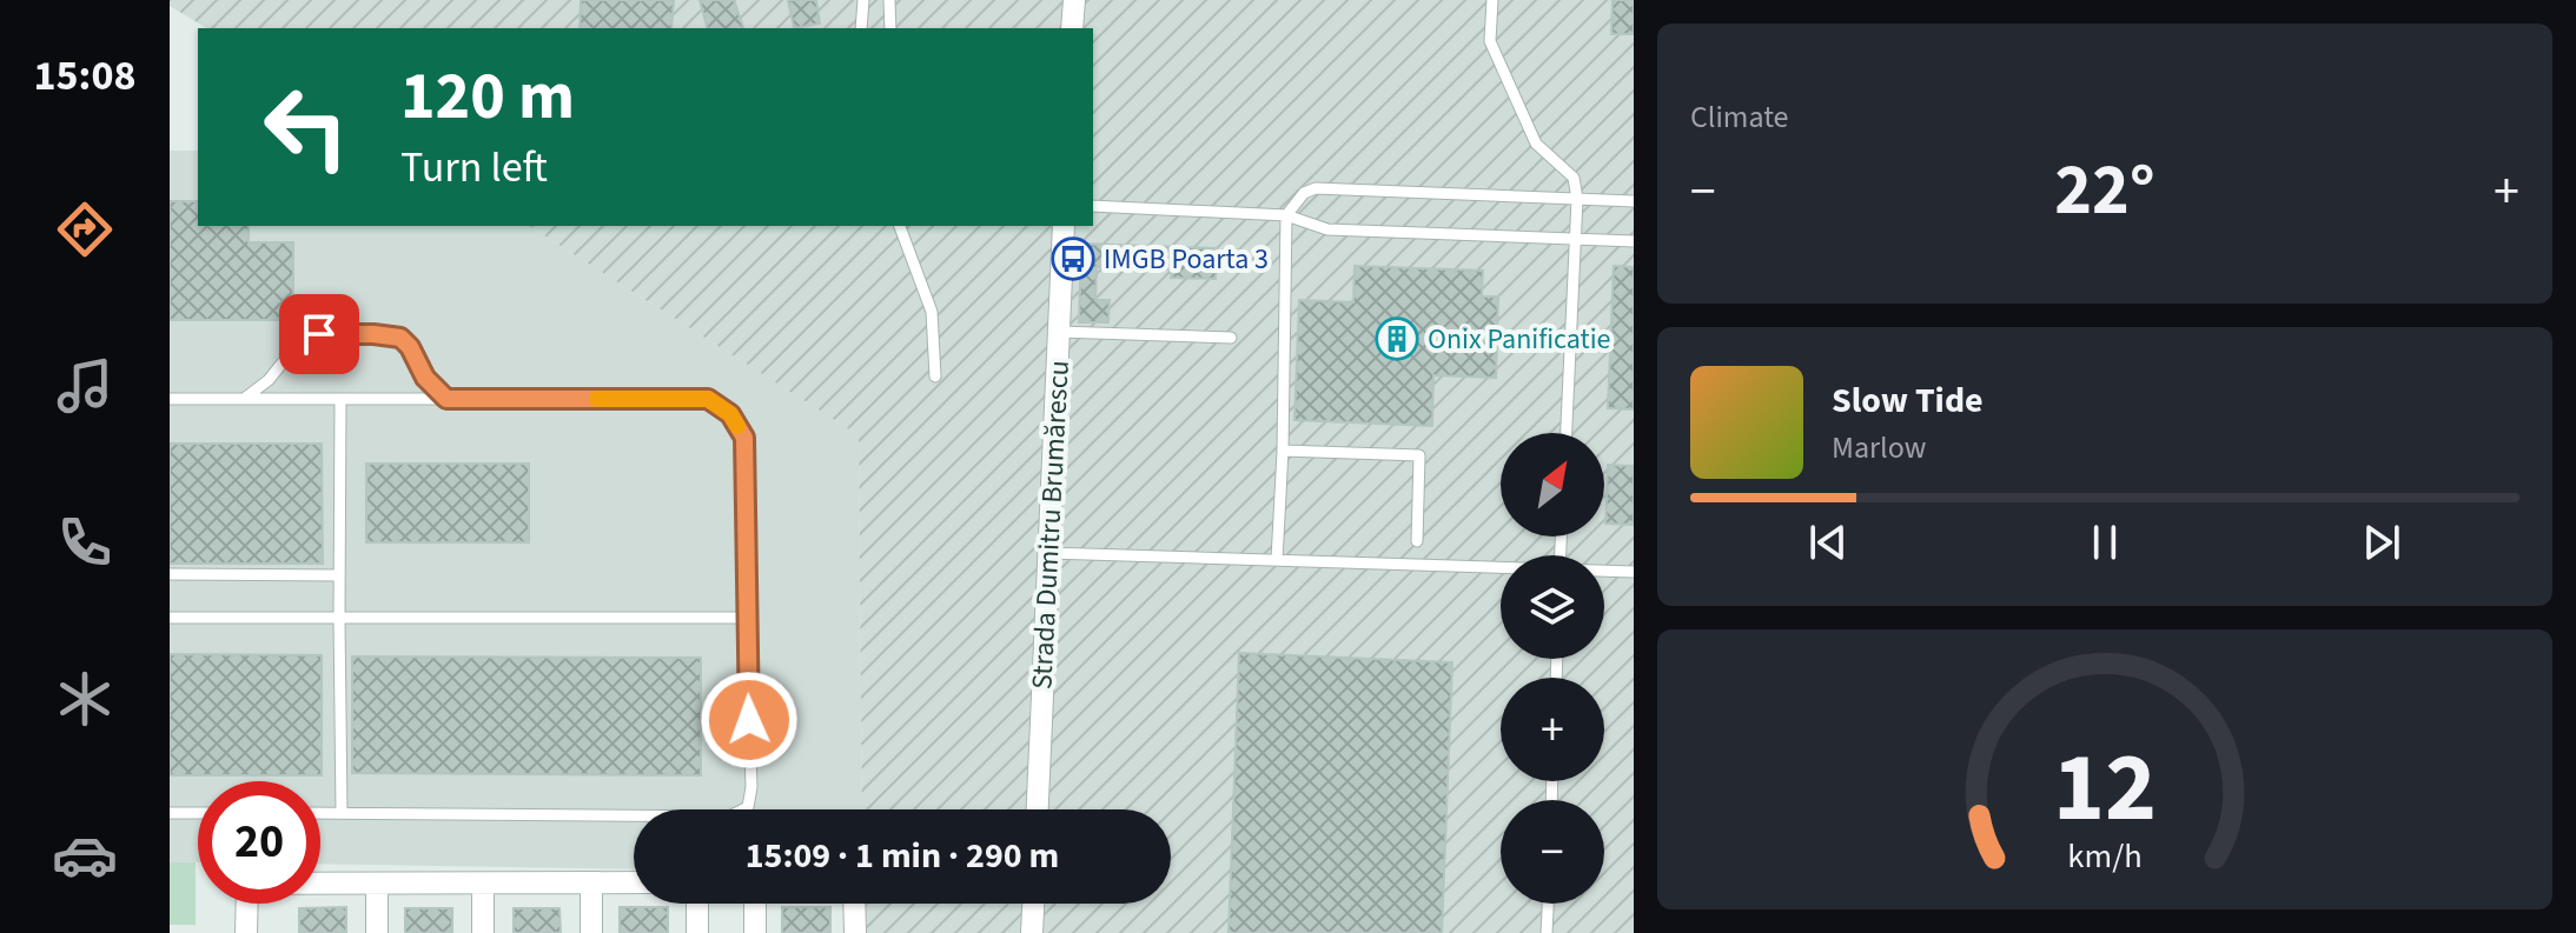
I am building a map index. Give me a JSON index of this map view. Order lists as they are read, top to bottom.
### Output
{
  "streets": {
    "street": ["Strada Dumitru Brumărescu"]
  },
  "places": {
    "bus stop": ["IMGB Poarta 3"],
    "building": ["Onix Panificatie"]
  },
  "north": "top right",
  "page": {
    "tabs": "15:08",
    "tile": "Climate",
    "turn": ["120 m", "Turn left"],
    "heat": ["−", "22°", "+"],
    "song": ["Slow Tide", "Marlow"],
    "map_buttons": ["+", "−"],
    "limit": "20",
    "trip": "15:09 · 1 min · 290 m",
    "gauge": ["12", "km/h"]
  }
}
